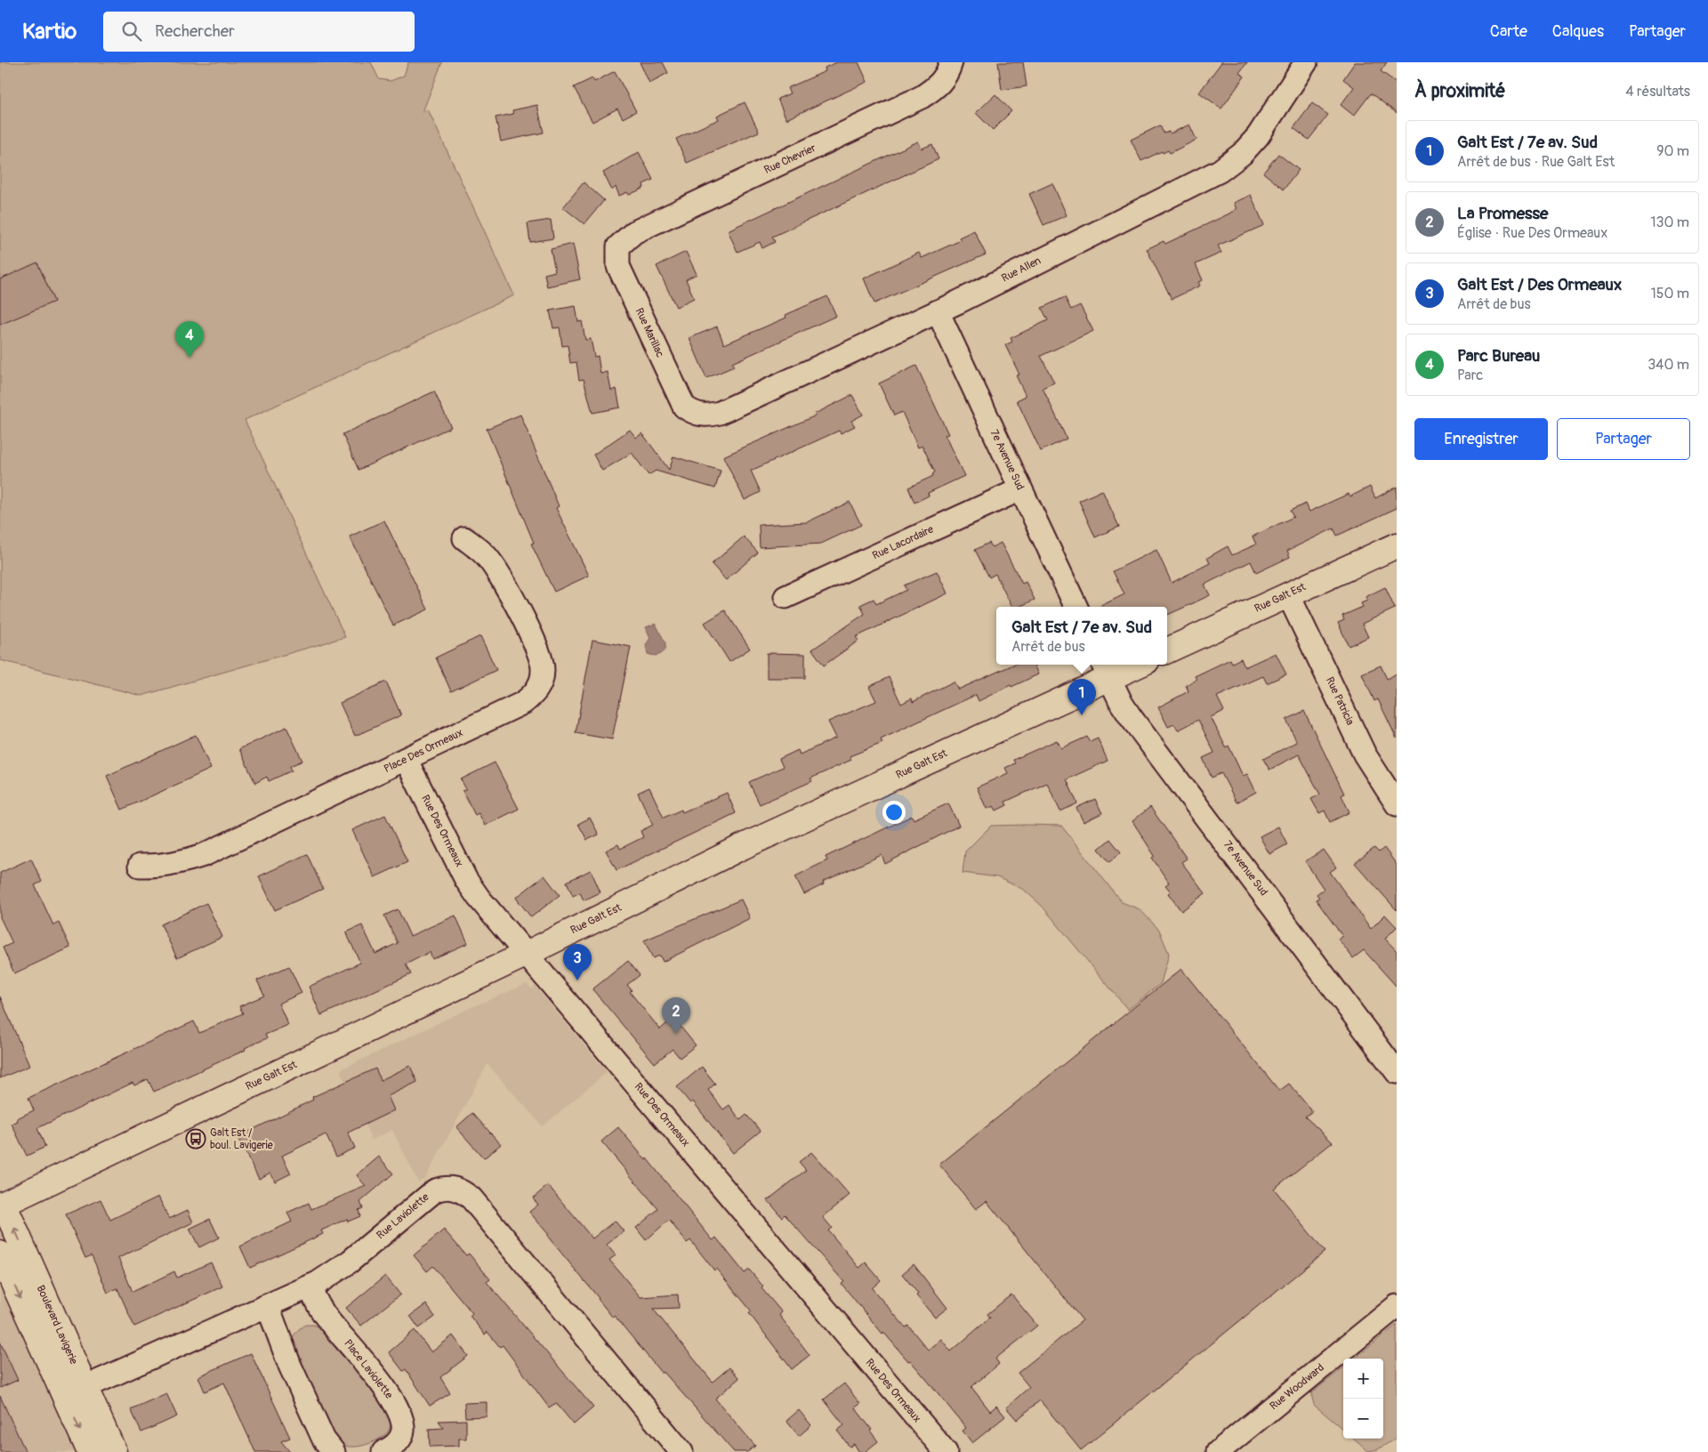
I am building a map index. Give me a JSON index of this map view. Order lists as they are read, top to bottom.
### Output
{
  "streets": {
    "main road": ["Rue Galt Est", "Boulevard Lavigerie"],
    "street": [
      "Rue Chevrier",
      "Rue Allen",
      "Rue Marillac",
      "7e Avenue Sud",
      "Rue Lacordaire",
      "Rue Patricia",
      "Place Des Ormeaux",
      "Rue Des Ormeaux",
      "Rue Laviolette",
      "Place Laviolette",
      "Rue Woodward"
    ]
  },
  "crossings": [
    ["Rue Chevrier", "Rue Marillac"],
    ["Rue Allen", "Rue Marillac"],
    ["Rue Allen", "7e Avenue Sud"],
    ["7e Avenue Sud", "Rue Lacordaire"],
    ["7e Avenue Sud", "Rue Galt Est"],
    ["Rue Galt Est", "Rue Patricia"],
    ["Rue Galt Est", "Rue Des Ormeaux"],
    ["Rue Galt Est", "Boulevard Lavigerie"],
    ["Place Des Ormeaux", "Rue Des Ormeaux"],
    ["Rue Laviolette", "Boulevard Lavigerie"],
    ["Rue Laviolette", "Place Laviolette"]
  ],
  "places": {
    "bus stop": ["Galt Est / boul. Lavigerie"]
  },
  "page": {
    "header": "Kartio",
    "search": "Rechercher",
    "nav": ["Carte", "Calques", "Partager"],
    "heading": ["À proximité", "4 résultats"],
    "list": [
      {
        "mark": "1",
        "name": "Galt Est / 7e av. Sud",
        "note": "Arrêt de bus · Rue Galt Est",
        "value": "90 m"
      },
      {
        "mark": "2",
        "name": "La Promesse",
        "note": "Église · Rue Des Ormeaux",
        "value": "130 m"
      },
      {
        "mark": "3",
        "name": "Galt Est / Des Ormeaux",
        "note": "Arrêt de bus",
        "value": "150 m"
      },
      {
        "mark": "4",
        "name": "Parc Bureau",
        "note": "Parc",
        "value": "340 m"
      }
    ],
    "pins": [
      "4",
      "1",
      "3",
      "2"
    ],
    "buttons": ["Enregistrer", "Partager"],
    "popup": ["Galt Est / 7e av. Sud", "Arrêt de bus"],
    "map_buttons": ["+", "−"]
  }
}
